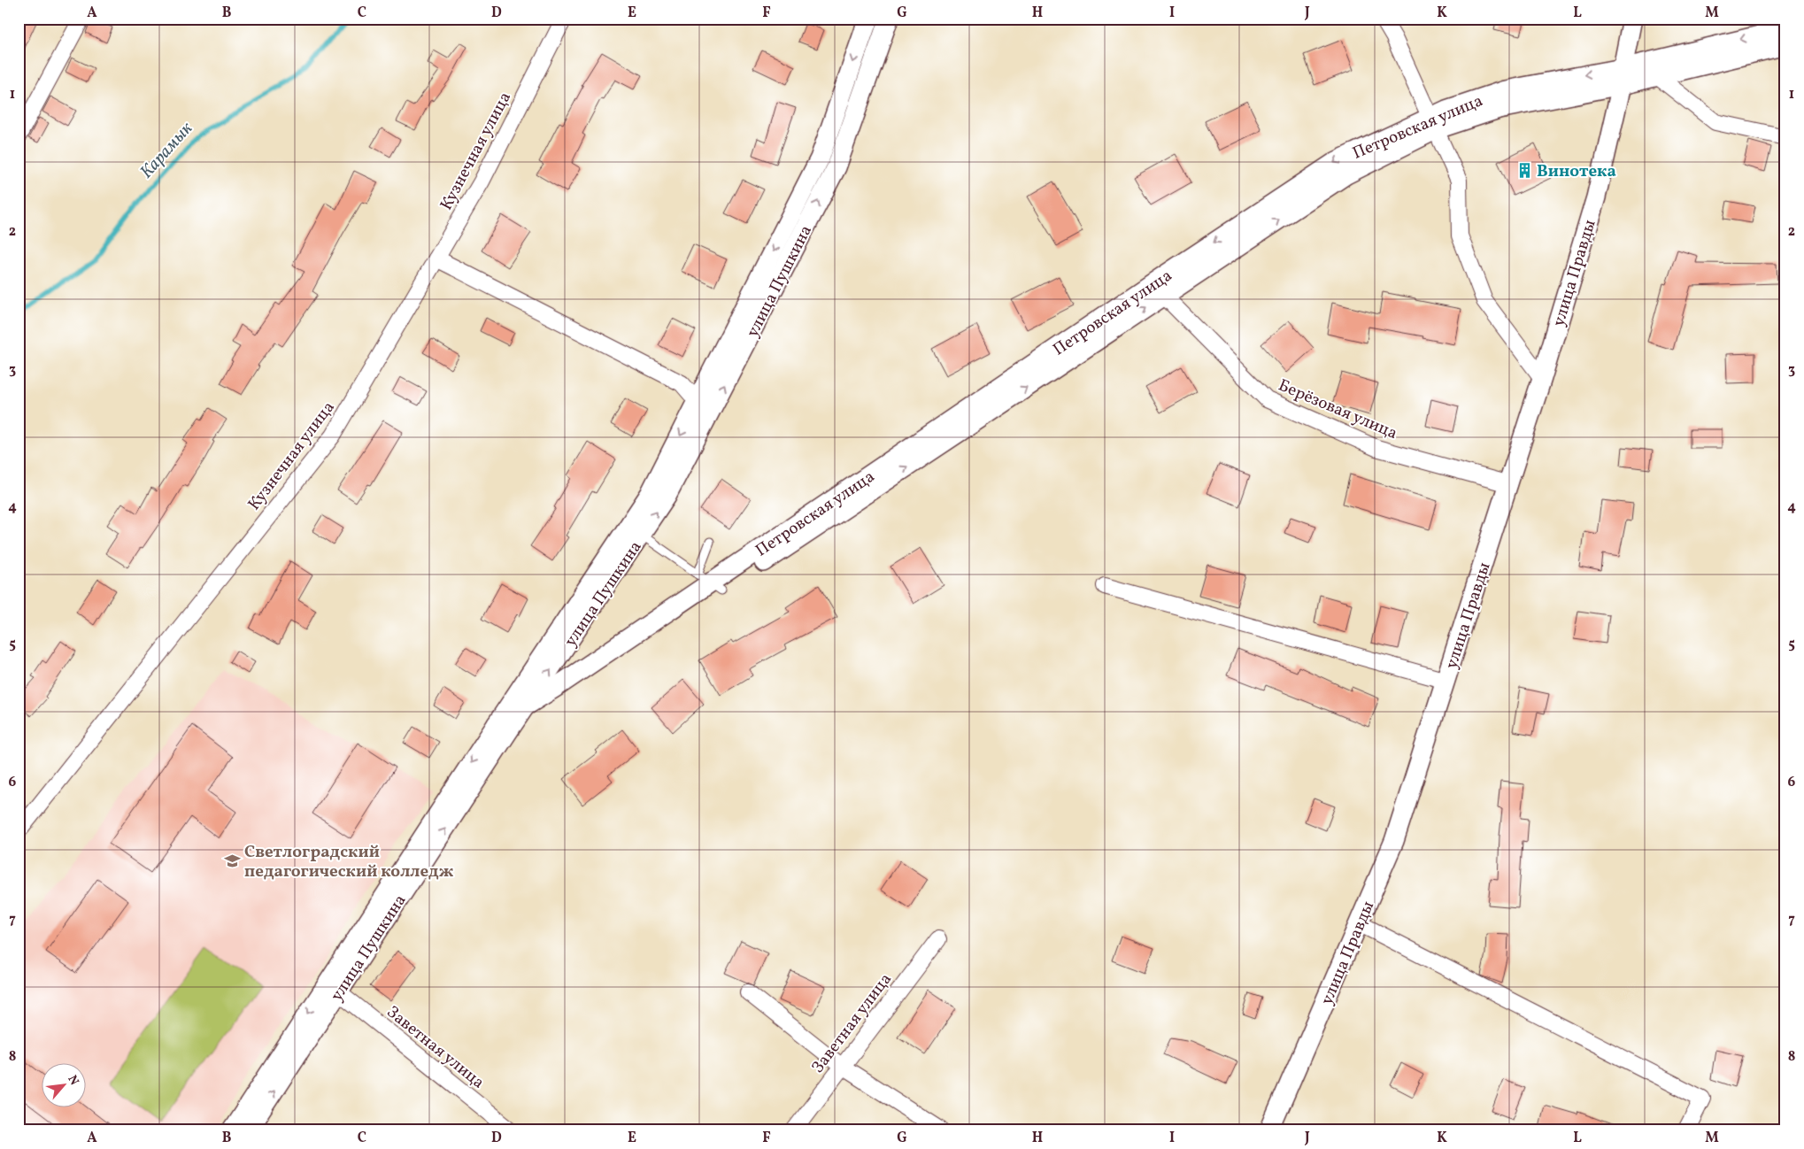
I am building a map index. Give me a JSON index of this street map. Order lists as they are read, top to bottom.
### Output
{
  "streets": {
    "street": [
      "Петровская улица",
      "Кузнечная улица",
      "улица Правды",
      "улица Пушкина",
      "Берёзовая улица",
      "Заветная улица"
    ]
  },
  "crossings": [
    ["Петровская улица", "улица Пушкина"],
    ["улица Правды", "Берёзовая улица"],
    ["улица Пушкина", "Заветная улица"]
  ],
  "water": ["Карамык"],
  "places": {
    "building": ["Винотека"],
    "school or university": ["Светлоградский педагогический колледж"]
  },
  "north": "top right",
  "grid": {
    "columns": [
      "A",
      "B",
      "C",
      "D",
      "E",
      "F",
      "G",
      "H",
      "I",
      "J",
      "K",
      "L",
      "M"
    ],
    "rows": [
      "1",
      "2",
      "3",
      "4",
      "5",
      "6",
      "7",
      "8"
    ]
  }
}
